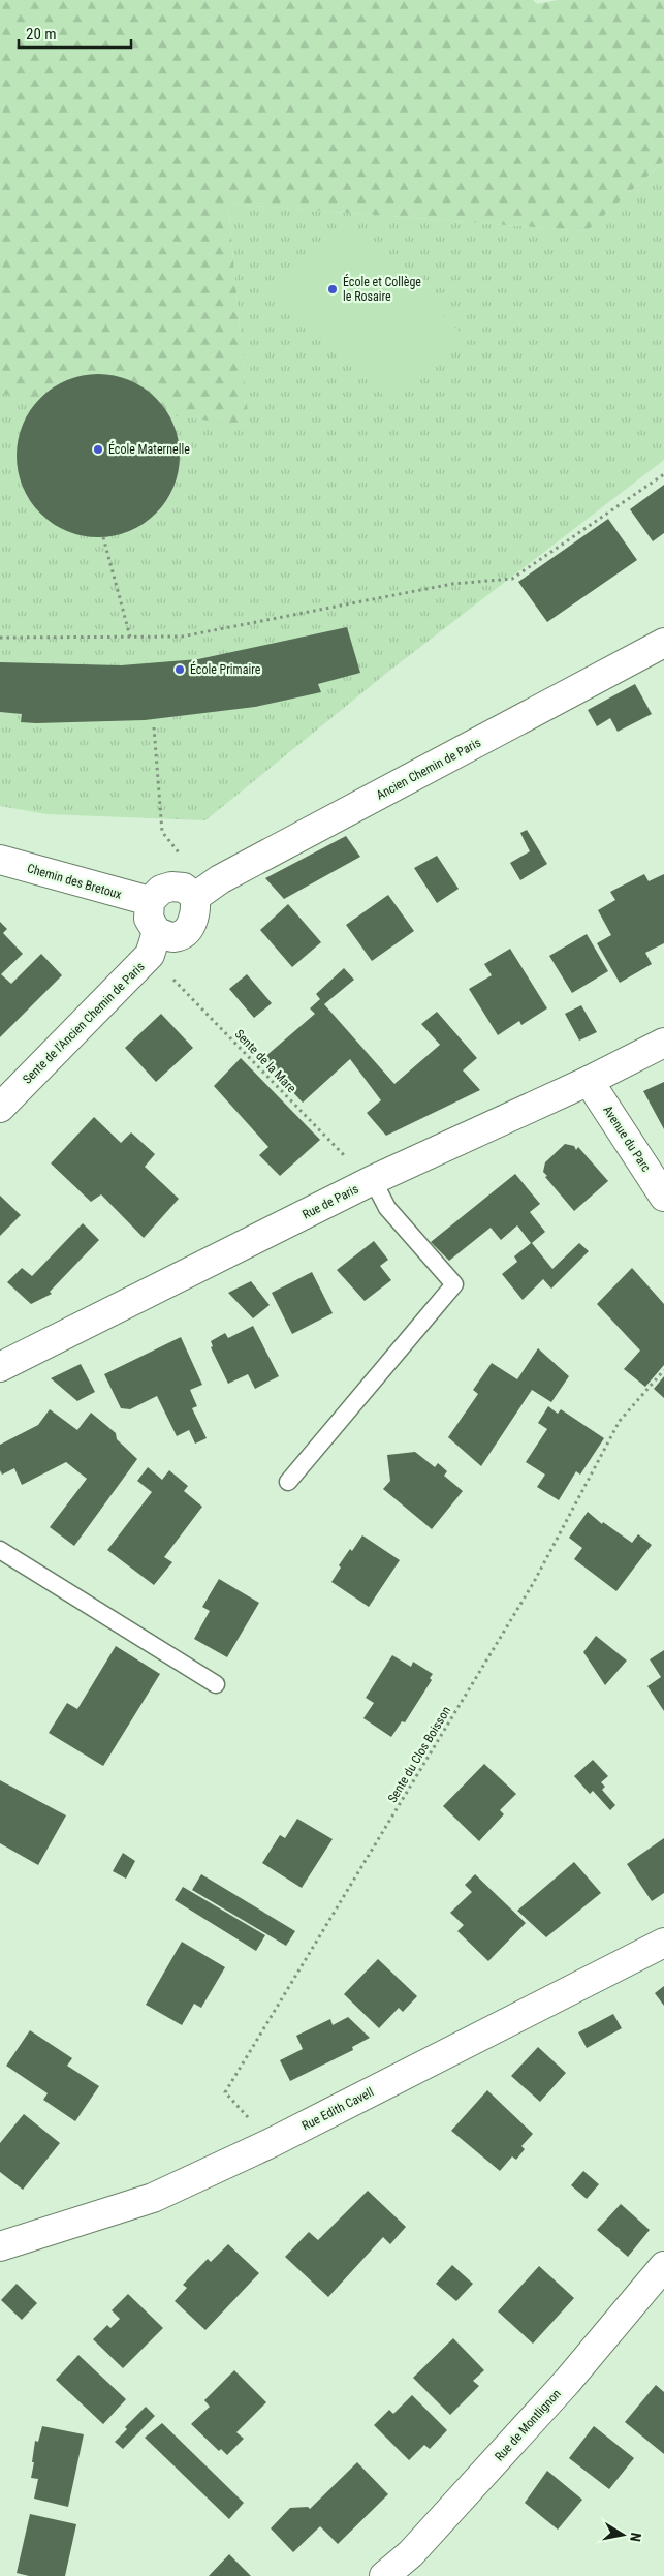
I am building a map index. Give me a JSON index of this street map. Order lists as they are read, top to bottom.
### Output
{
  "streets": {
    "street": [
      "Ancien Chemin de Paris",
      "Chemin des Bretoux",
      "Sente de l'Ancien Chemin de Paris",
      "Avenue du Parc",
      "Rue de Paris",
      "Rue Edith Cavell",
      "Rue de Montlignon"
    ],
    "path": ["Sente de la Mare", "Sente du Clos Boisson"]
  },
  "crossings": [
    ["Sente de l'Ancien Chemin de Paris", "Sente de la Mare"],
    ["Sente de la Mare", "Rue de Paris"],
    ["Avenue du Parc", "Rue de Paris"],
    ["Sente du Clos Boisson", "Rue Edith Cavell"]
  ],
  "places": ["École et Collège le Rosaire", "École Maternelle", "École Primaire"],
  "scale_bar": "20 m",
  "north": "right"
}
